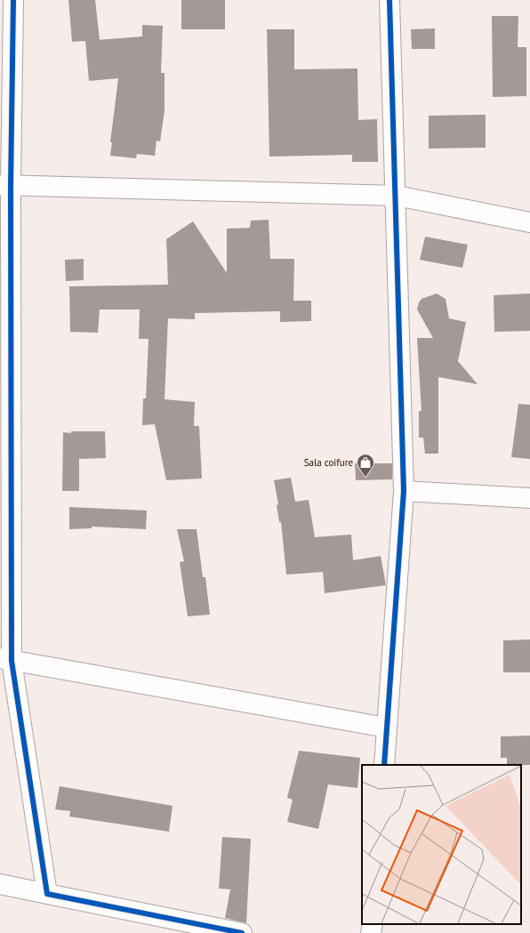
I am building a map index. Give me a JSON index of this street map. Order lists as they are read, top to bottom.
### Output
{
  "places": {
    "shop": ["Sala coifure"]
  }
}
